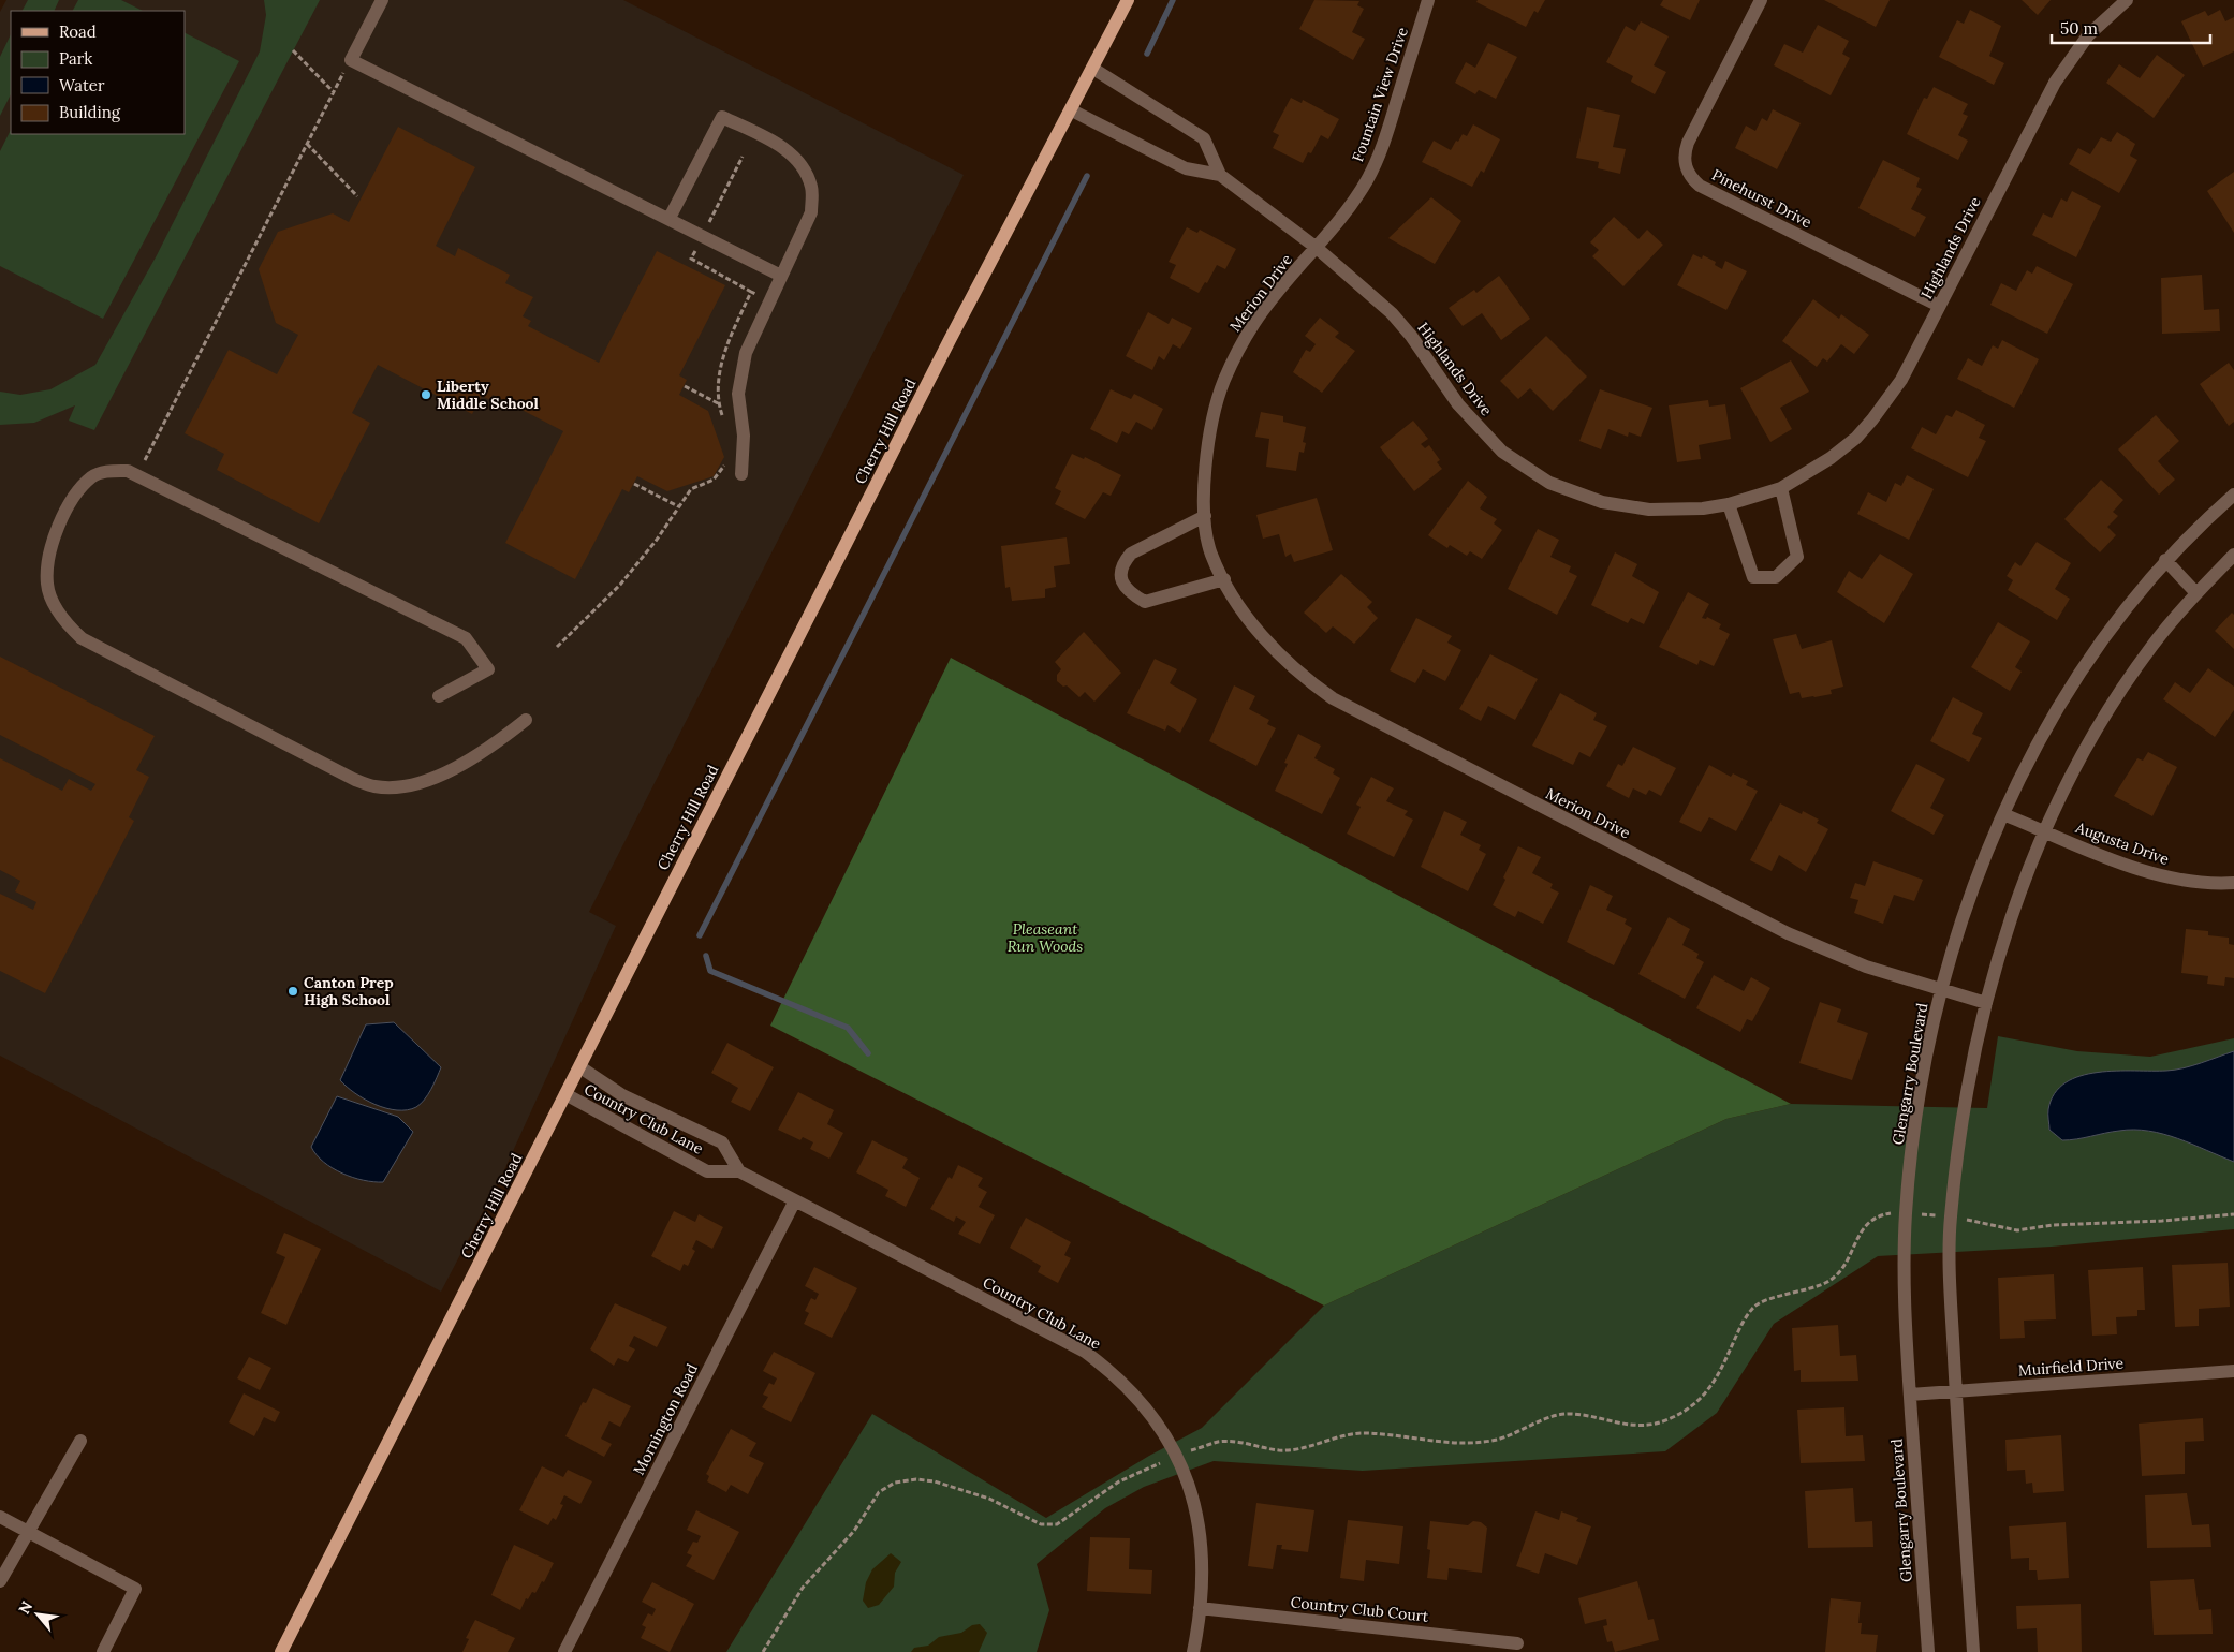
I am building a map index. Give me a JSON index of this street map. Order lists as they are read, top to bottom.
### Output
{
  "streets": {
    "main road": ["Cherry Hill Road"],
    "street": [
      "Fountain View Drive",
      "Pinehurst Drive",
      "Highlands Drive",
      "Merion Drive",
      "Augusta Drive",
      "Glengarry Boulevard",
      "Country Club Lane",
      "Muirfield Drive",
      "Mornington Road",
      "Country Club Court"
    ]
  },
  "crossings": [
    ["Fountain View Drive", "Highlands Drive"],
    ["Fountain View Drive", "Merion Drive"],
    ["Pinehurst Drive", "Highlands Drive"],
    ["Highlands Drive", "Merion Drive"],
    ["Highlands Drive", "Cherry Hill Road"],
    ["Merion Drive", "Glengarry Boulevard"],
    ["Cherry Hill Road", "Country Club Lane"],
    ["Augusta Drive", "Glengarry Boulevard"],
    ["Glengarry Boulevard", "Muirfield Drive"],
    ["Country Club Lane", "Mornington Road"],
    ["Country Club Lane", "Country Club Court"]
  ],
  "parks": ["Pleaseant Run Woods"],
  "places": ["Liberty Middle School", "Canton Prep High School"],
  "legend": [
    "Road",
    "Park",
    "Water",
    "Building"
  ],
  "scale_bar": "50 m",
  "north": "top left"
}
